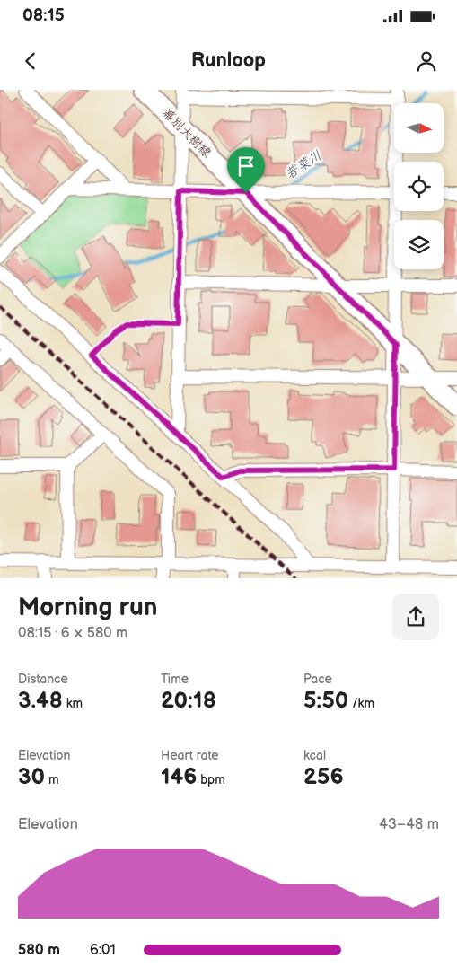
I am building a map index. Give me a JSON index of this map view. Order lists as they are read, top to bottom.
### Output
{
  "streets": {
    "main road": ["幕別大樹線"]
  },
  "water": ["若菜川"],
  "north": "right",
  "page": {
    "status": "08:15",
    "header": "Runloop",
    "heading": ["Morning run", "08:15 · 6 × 580 m"],
    "stats": [
      ["Distance", "3.48 km"],
      ["Time", "20:18"],
      ["Pace", "5:50 /km"],
      ["Elevation", "30 m"],
      ["Heart rate", "146 bpm"],
      ["kcal", "256"]
    ],
    "chart": ["Elevation", "43–48 m"],
    "list": [
      {
        "name": "580 m",
        "note": "6:01"
      }
    ]
  }
}
